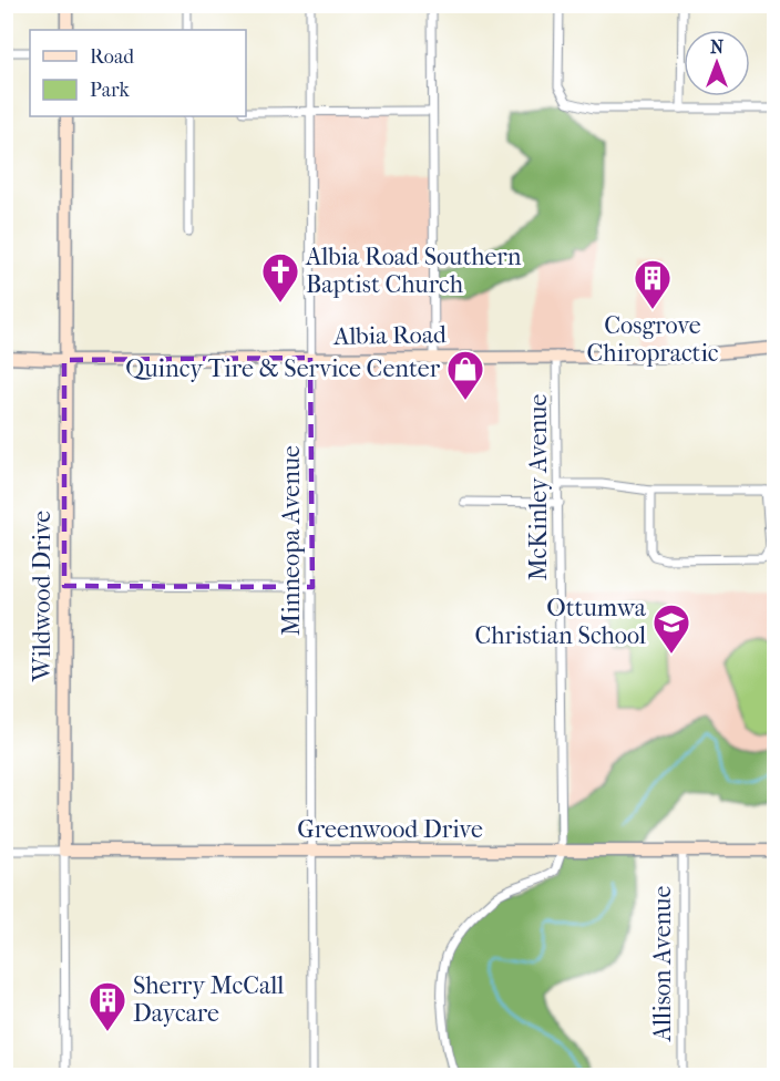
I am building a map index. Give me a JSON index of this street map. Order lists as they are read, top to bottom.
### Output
{
  "streets": {
    "street": [
      "Albia Road",
      "McKinley Avenue",
      "Minneopa Avenue",
      "Wildwood Drive",
      "Greenwood Drive",
      "Allison Avenue"
    ]
  },
  "crossings": [
    ["Albia Road", "McKinley Avenue"],
    ["Albia Road", "Minneopa Avenue"],
    ["Albia Road", "Wildwood Drive"],
    ["McKinley Avenue", "Greenwood Drive"],
    ["Minneopa Avenue", "Greenwood Drive"],
    ["Wildwood Drive", "Greenwood Drive"],
    ["Greenwood Drive", "Allison Avenue"]
  ],
  "places": {
    "church": ["Albia Road Southern Baptist Church"],
    "building": ["Cosgrove Chiropractic", "Sherry McCall Daycare"],
    "shop": ["Quincy Tire & Service Center"],
    "school or university": ["Ottumwa Christian School"]
  },
  "legend": ["Road", "Park"],
  "north": "top"
}
